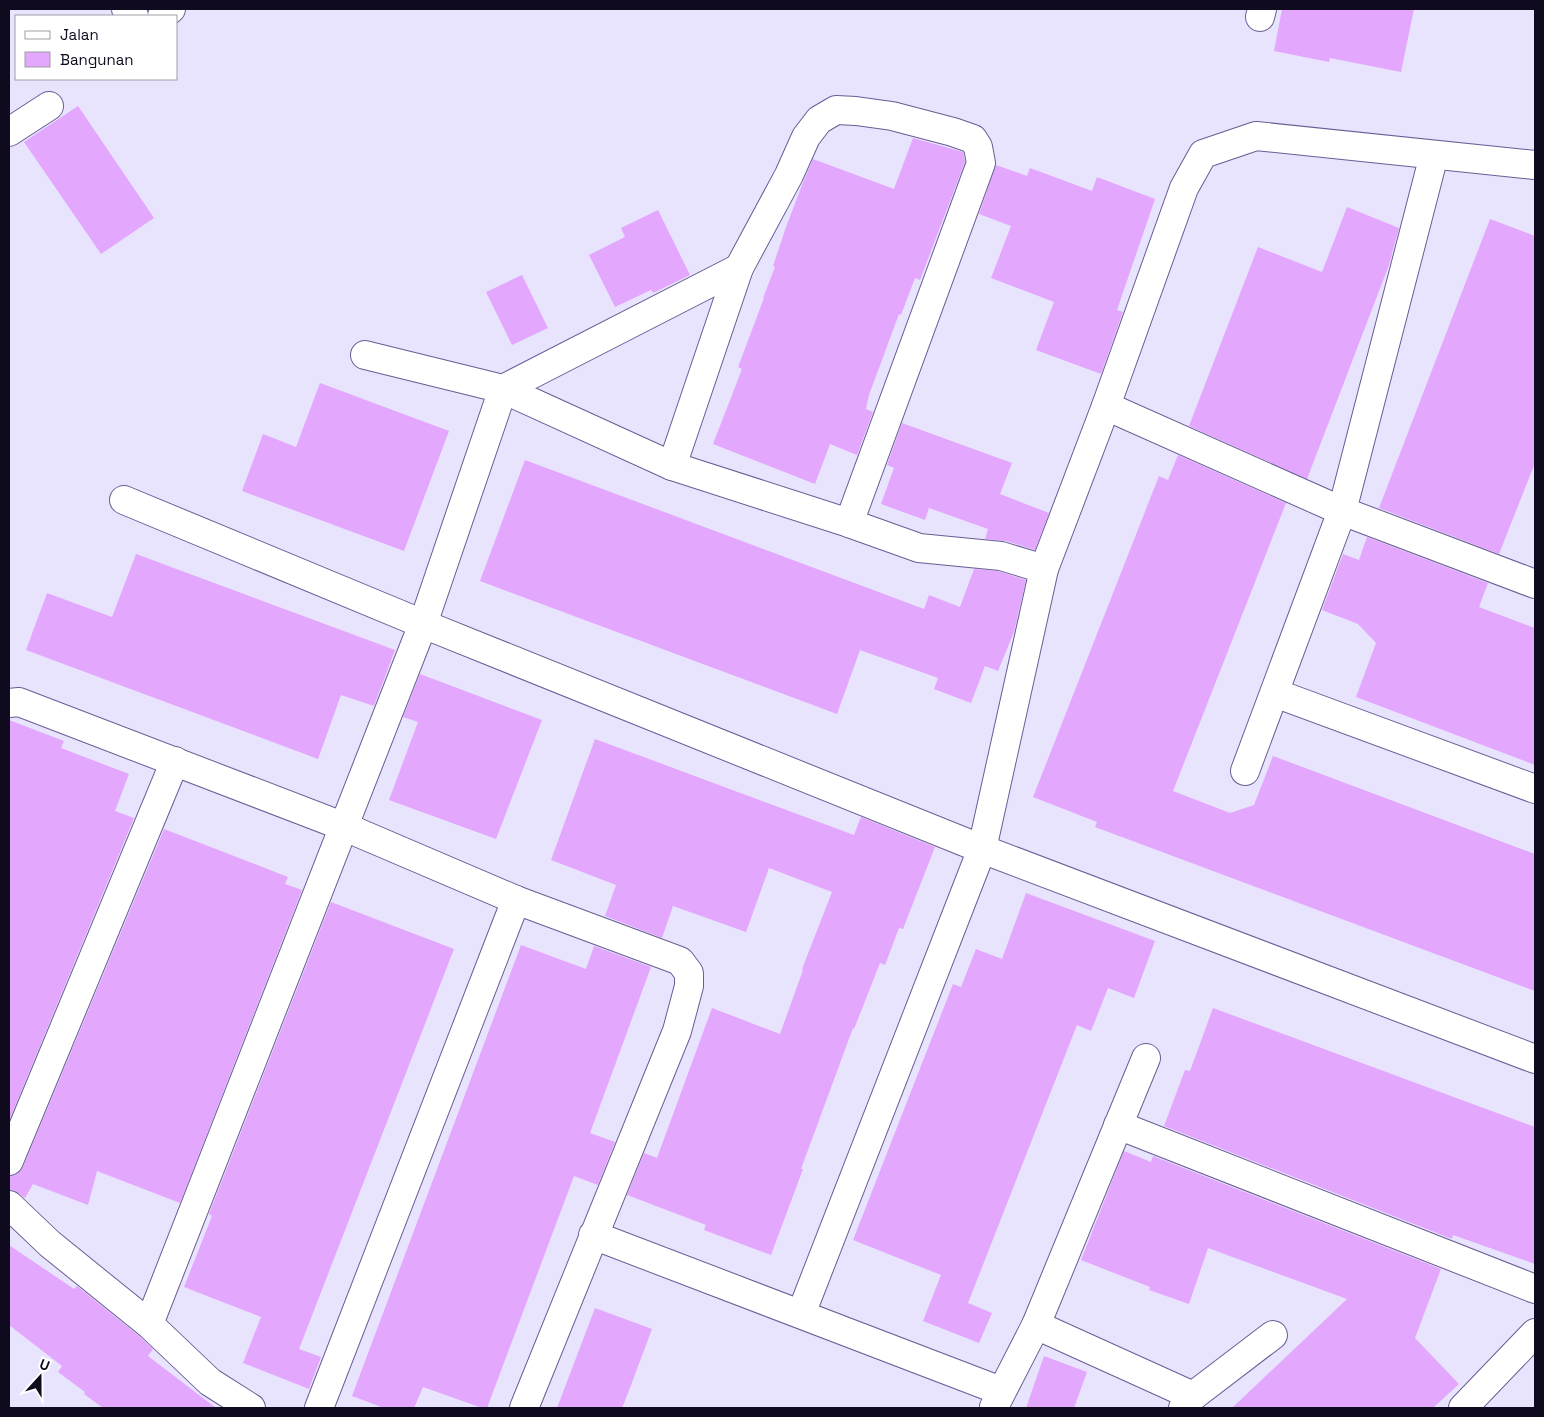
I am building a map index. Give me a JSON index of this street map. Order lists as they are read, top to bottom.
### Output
{
  "legend": ["Jalan", "Bangunan"],
  "north": "top"
}
